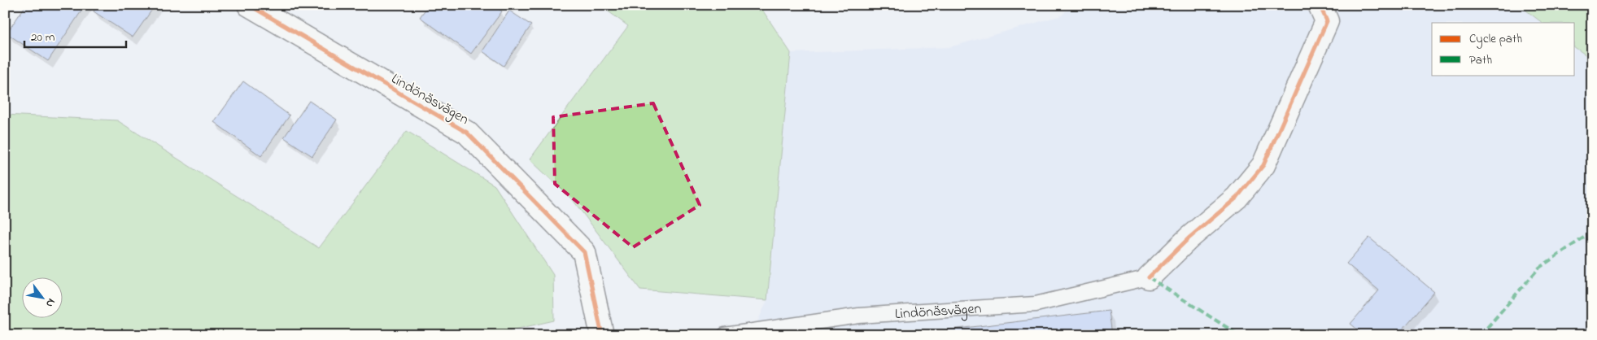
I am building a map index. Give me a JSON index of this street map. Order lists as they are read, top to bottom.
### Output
{
  "streets": {
    "street": ["Lindönäsvägen"]
  },
  "legend": ["Cycle path", "Path"],
  "scale_bar": "20 m",
  "north": "bottom right"
}
